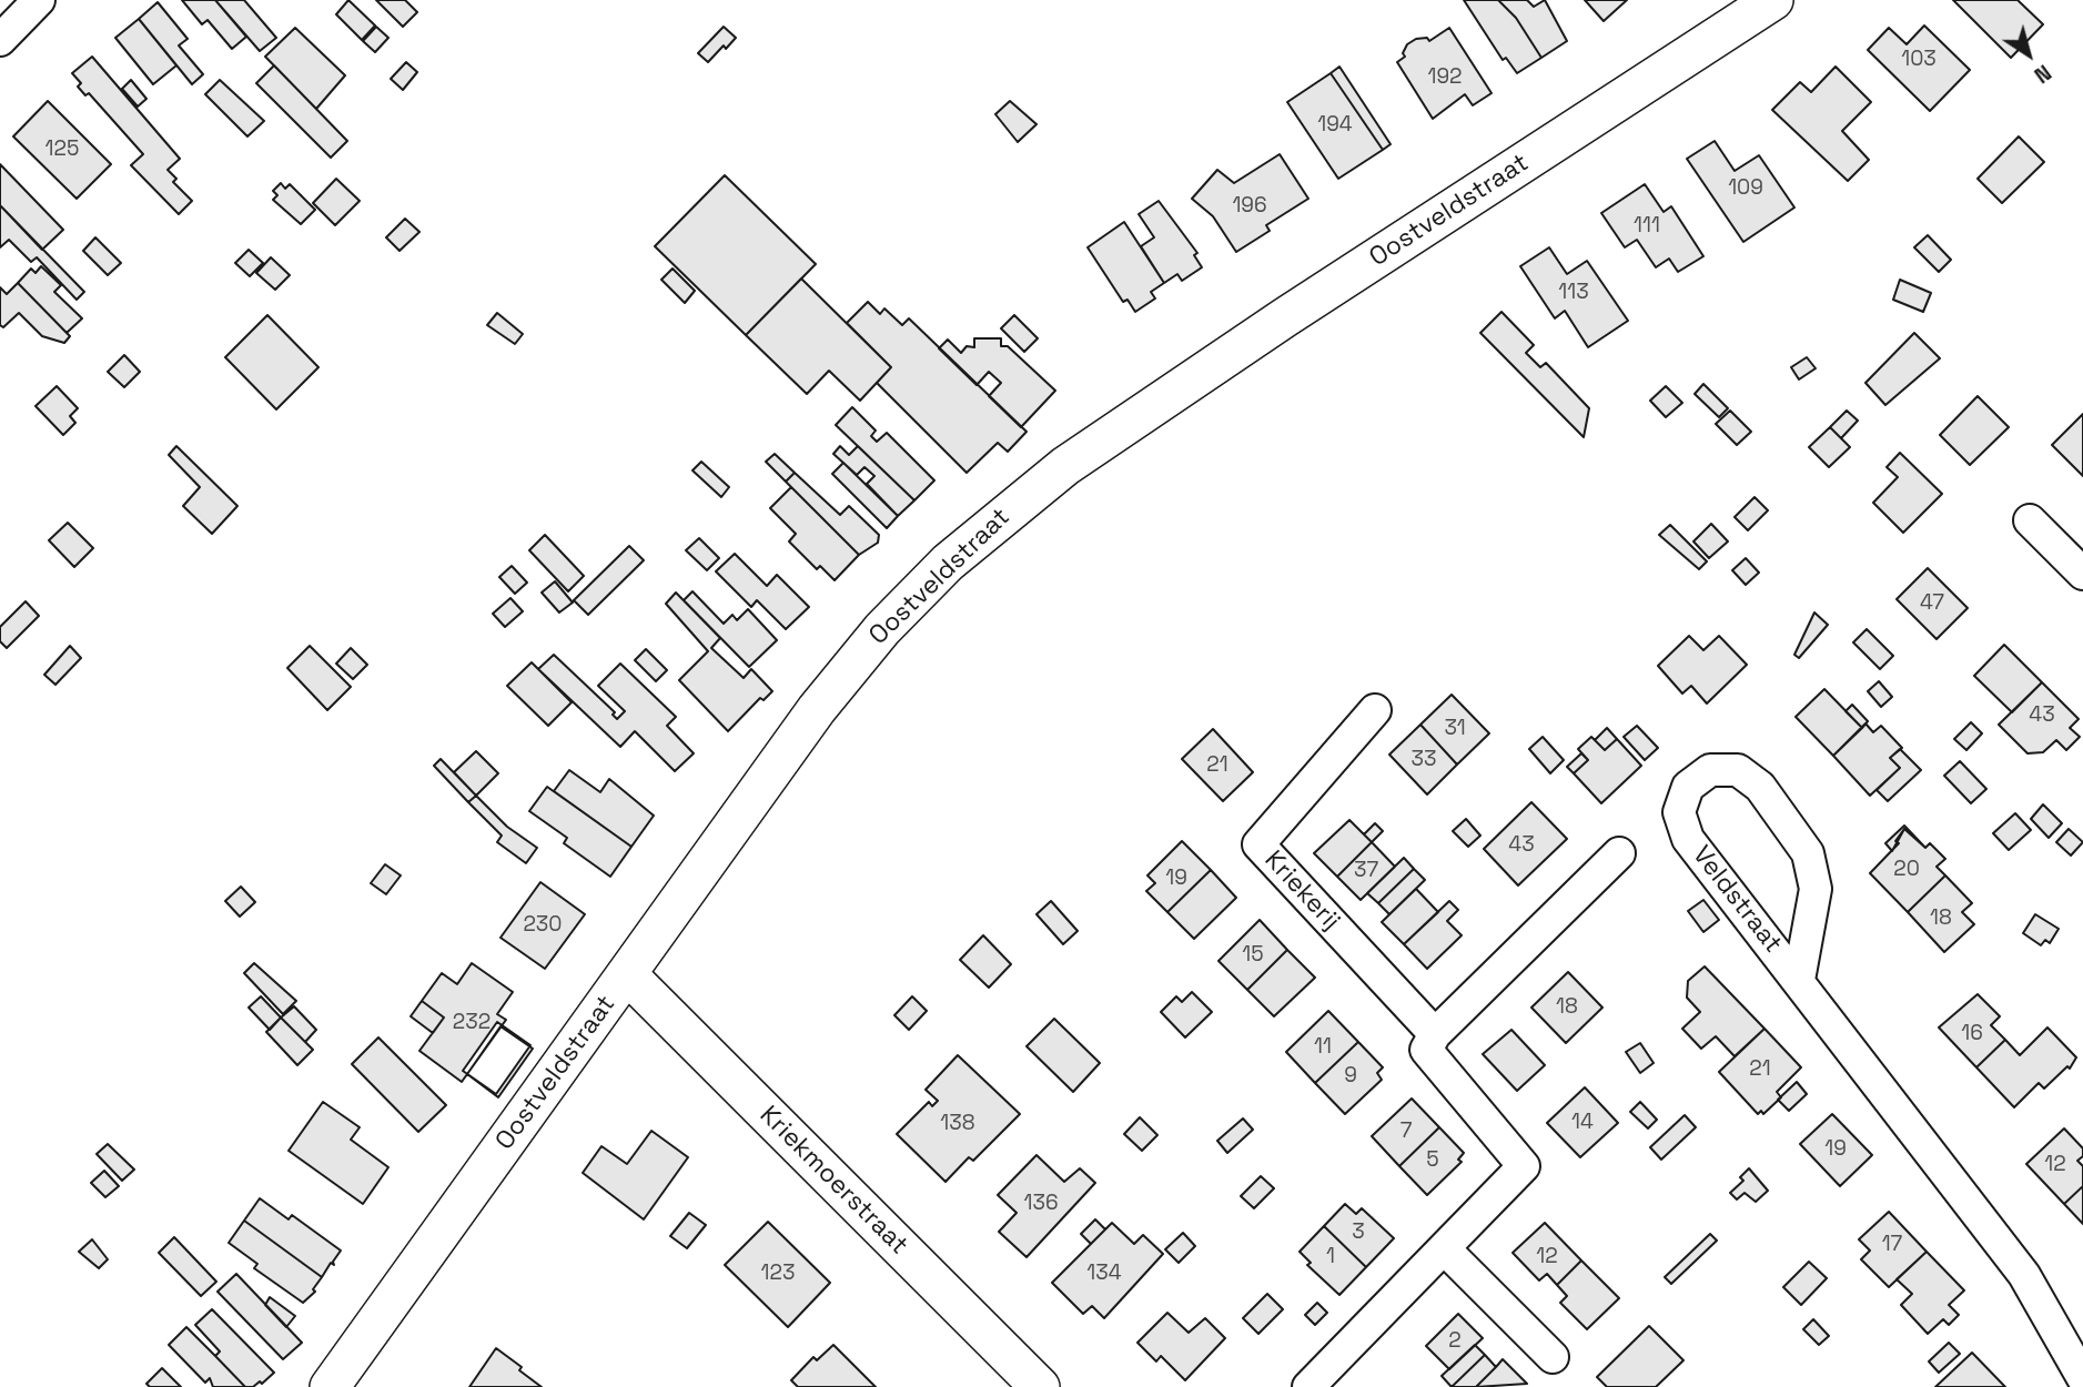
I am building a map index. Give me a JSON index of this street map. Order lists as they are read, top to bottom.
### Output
{
  "streets": {
    "street": [
      "Oostveldstraat",
      "Kriekerij",
      "Veldstraat",
      "Kriekmoerstraat"
    ]
  },
  "crossings": [
    ["Oostveldstraat", "Kriekmoerstraat"]
  ],
  "house_numbers": [
    "103",
    "192",
    "194",
    "125",
    "109",
    "196",
    "111",
    "113",
    "47",
    "43",
    "31",
    "33",
    "21",
    "43",
    "20",
    "37",
    "19",
    "18",
    "230",
    "15",
    "18",
    "232",
    "16",
    "11",
    "21",
    "9",
    "14",
    "138",
    "7",
    "19",
    "5",
    "12",
    "136",
    "3",
    "17",
    "1",
    "12",
    "123",
    "134",
    "2"
  ],
  "north": "bottom right"
}
